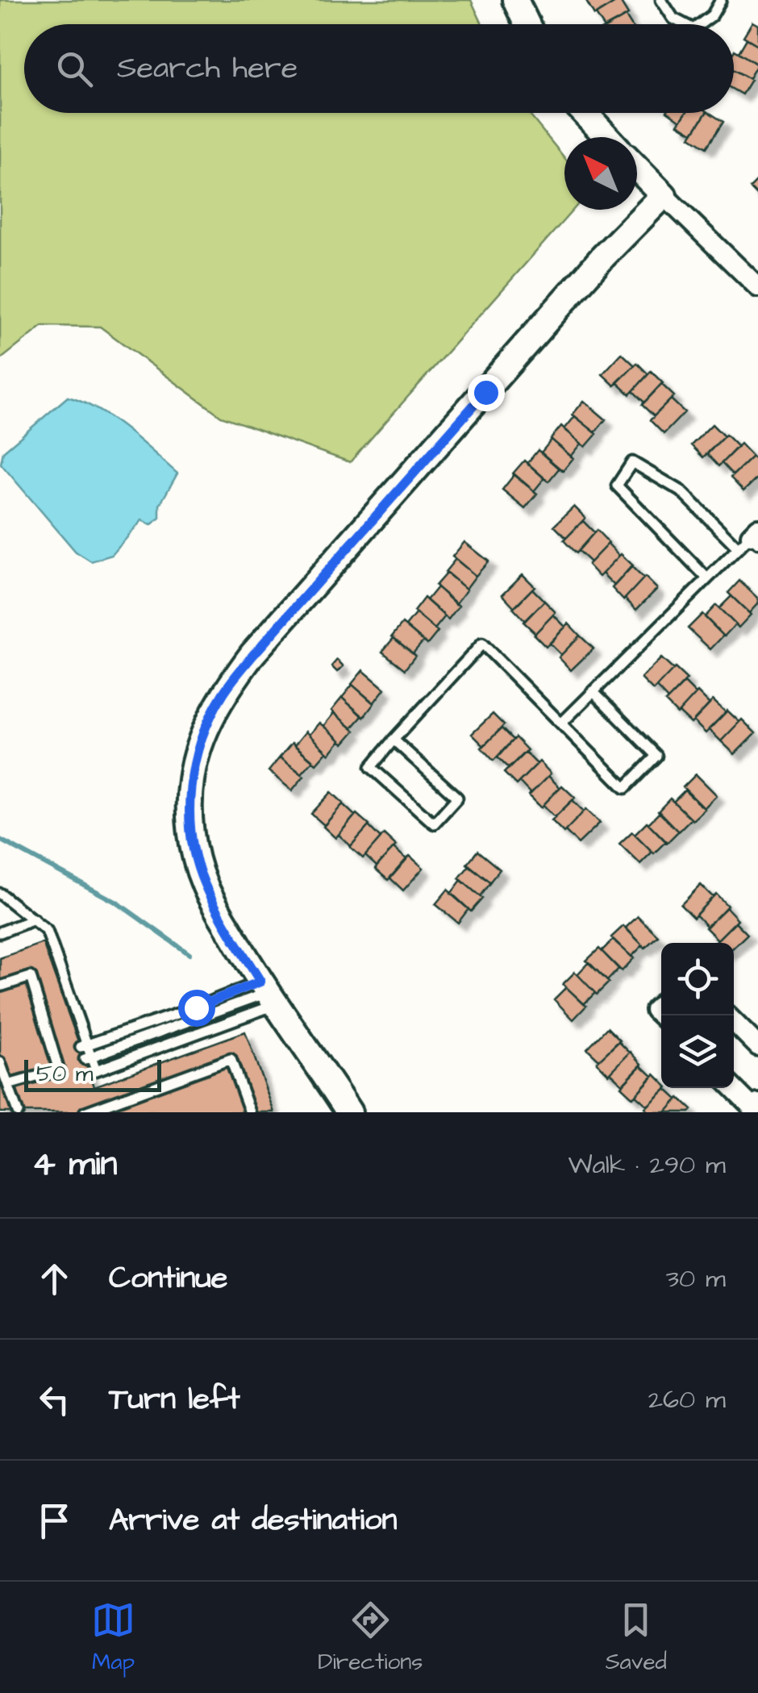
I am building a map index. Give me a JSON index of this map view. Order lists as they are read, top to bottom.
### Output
{
  "scale_bar": "50 m",
  "north": "top left",
  "page": {
    "search": "Search here",
    "scale": "50 m",
    "heading": ["4 min", "Walk · 290 m"],
    "list": [
      ["Continue", "30 m"],
      ["Turn left", "260 m"],
      "Arrive at destination"
    ],
    "nav": ["Map", "Directions", "Saved"]
  }
}
